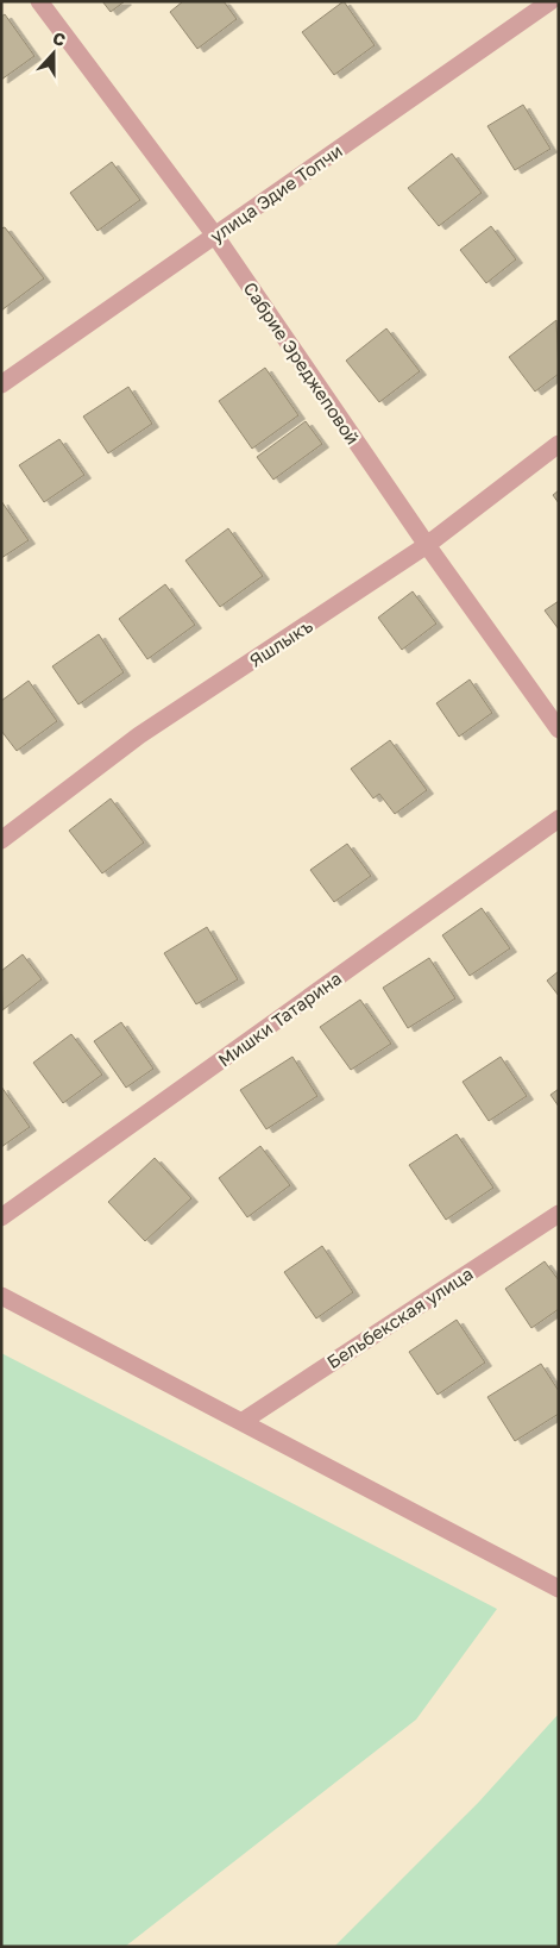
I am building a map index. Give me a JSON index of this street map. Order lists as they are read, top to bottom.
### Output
{
  "streets": {
    "street": [
      "улица Эдие Топчи",
      "Сабрие Эреджеповой",
      "Яшлыкъ",
      "Мишки Татарина",
      "Бельбекская улица"
    ]
  },
  "crossings": [
    ["улица Эдие Топчи", "Сабрие Эреджеповой"],
    ["Сабрие Эреджеповой", "Яшлыкъ"]
  ],
  "north": "top"
}
